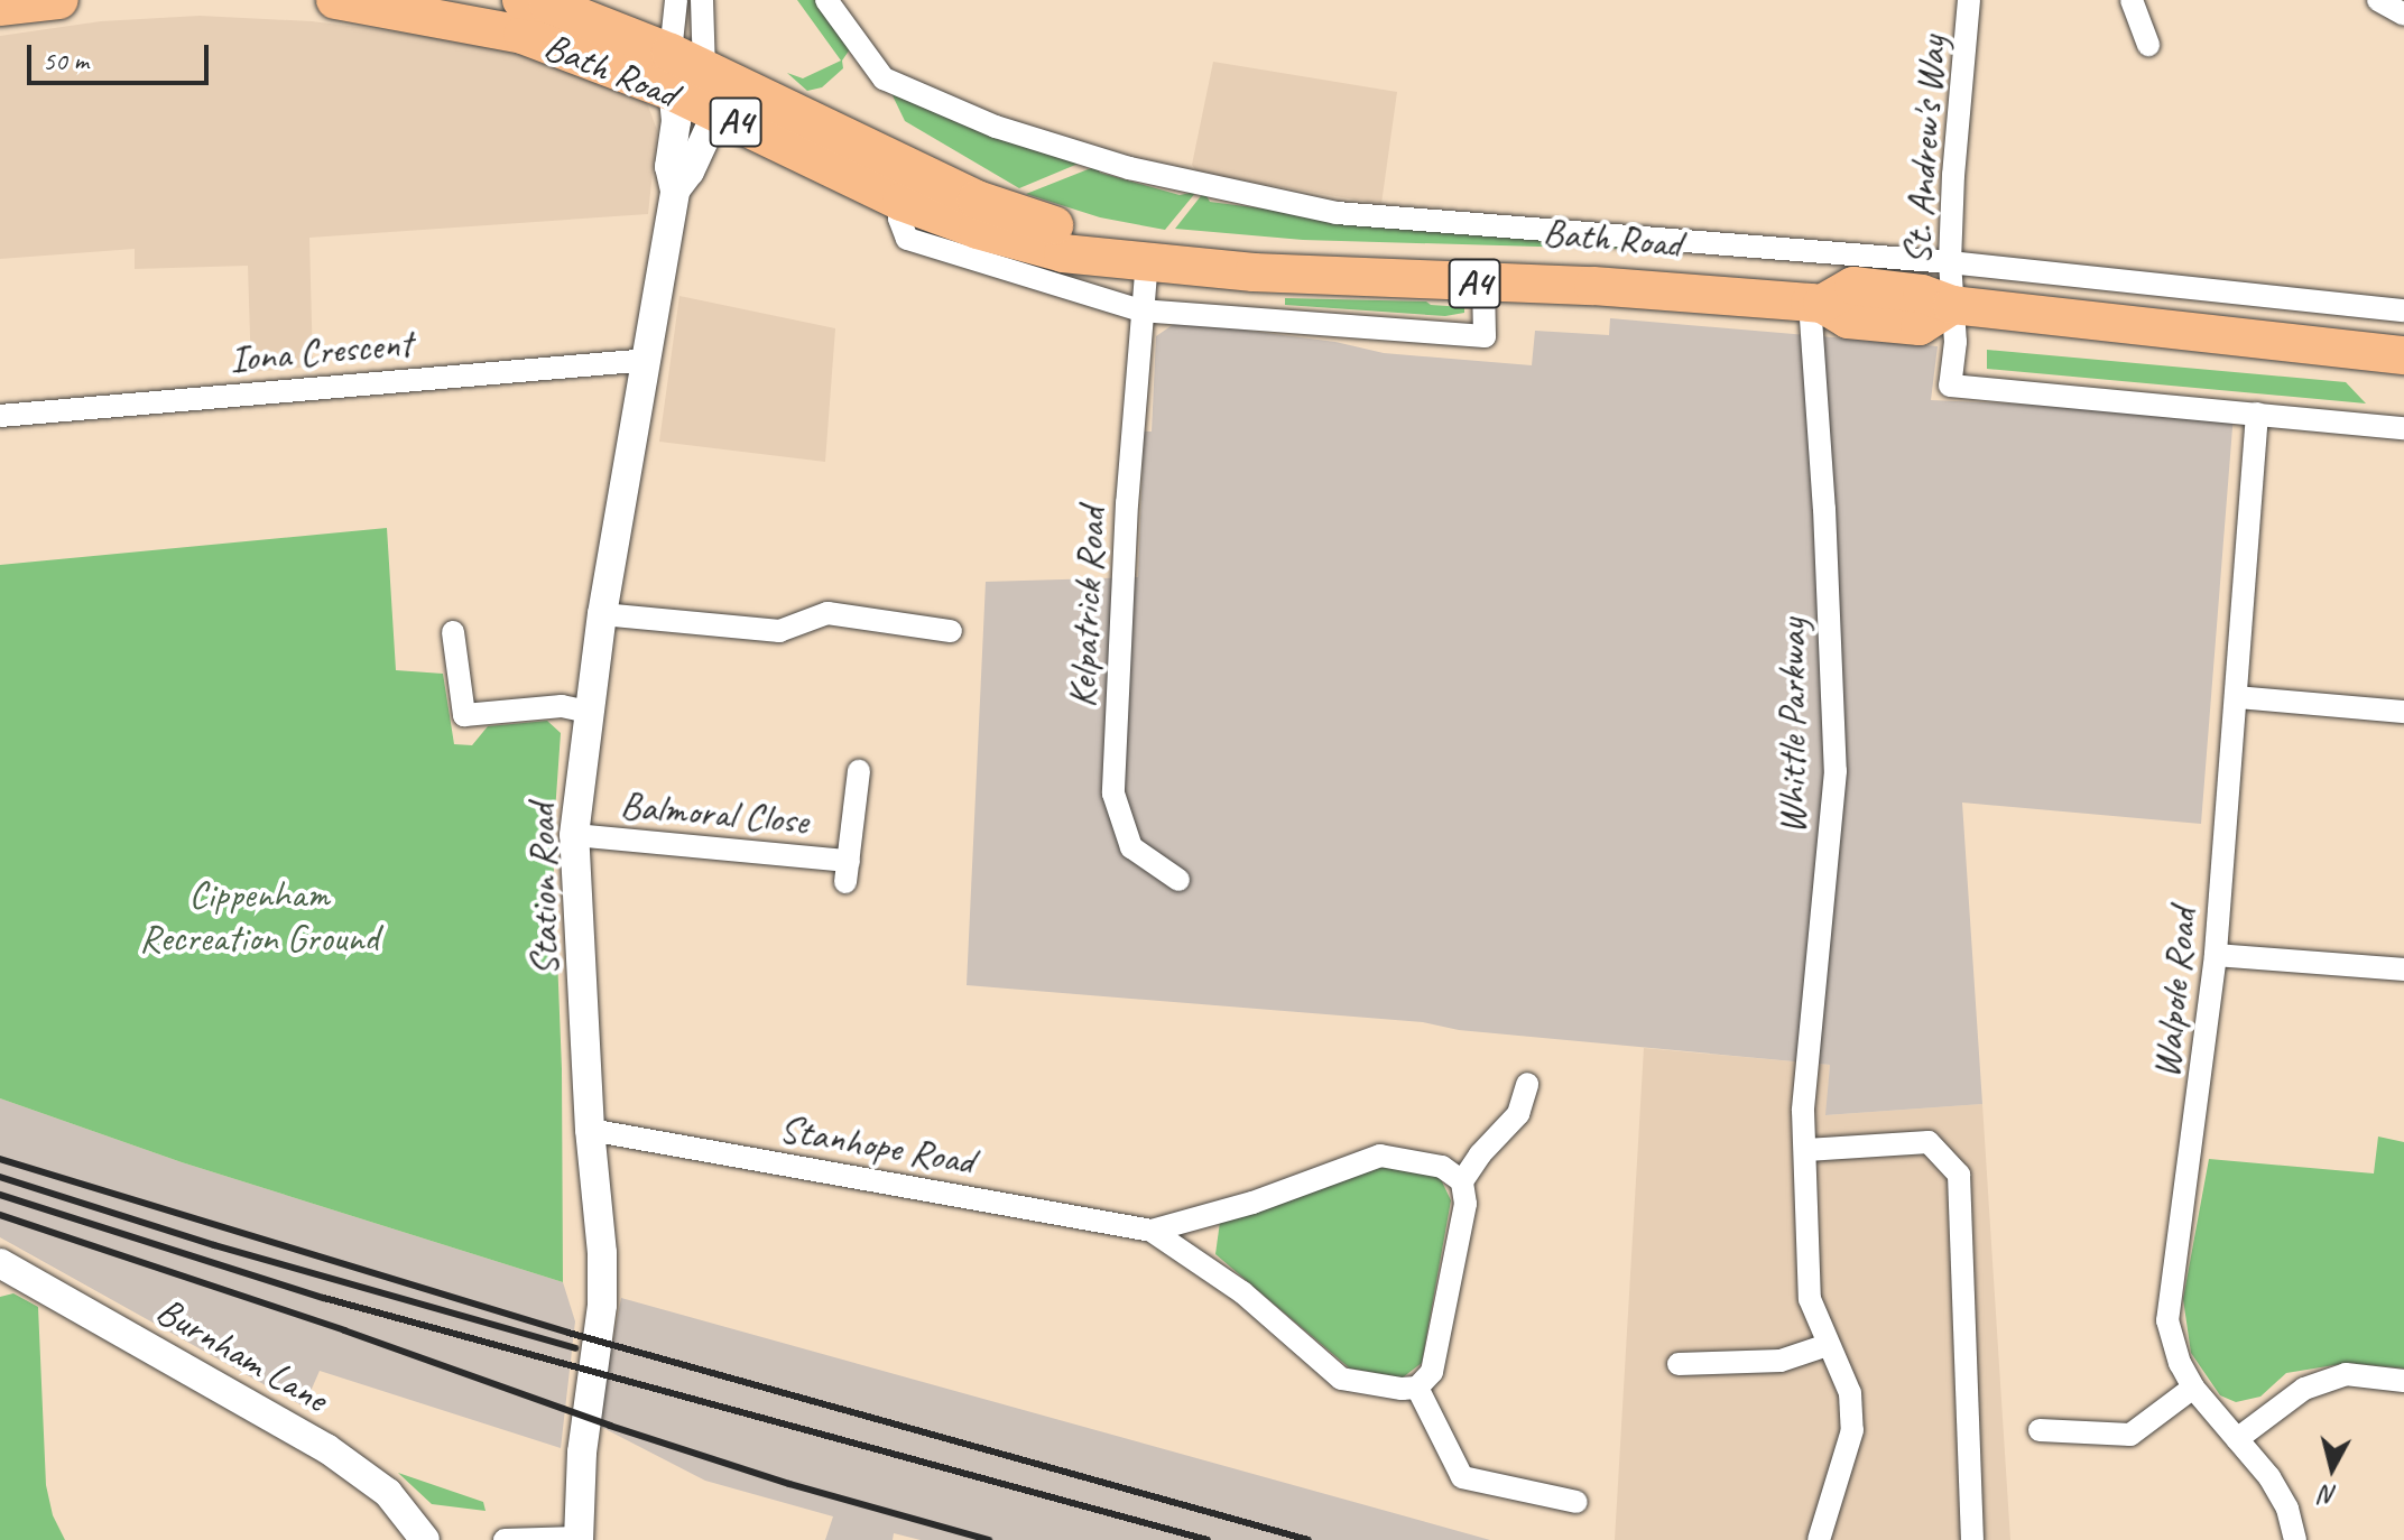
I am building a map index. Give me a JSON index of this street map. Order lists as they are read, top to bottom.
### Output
{
  "streets": {
    "main road": ["Bath Road", "A4"],
    "street": [
      "St. Andrew's Way",
      "Iona Crescent",
      "Kelpatrick Road",
      "Whittle Parkway",
      "Balmoral Close",
      "Station Road",
      "Walpole Road",
      "Stanhope Road",
      "Burnham Lane"
    ]
  },
  "crossings": [
    ["Bath Road", "St. Andrew's Way"],
    ["Bath Road", "Kelpatrick Road"],
    ["Bath Road", "Whittle Parkway"],
    ["Bath Road", "Station Road"],
    ["St. Andrew's Way", "Walpole Road"],
    ["Iona Crescent", "Station Road"],
    ["Balmoral Close", "Station Road"],
    ["Station Road", "Stanhope Road"]
  ],
  "parks": ["Cippenham Recreation Ground"],
  "scale_bar": "50 m",
  "north": "bottom"
}
